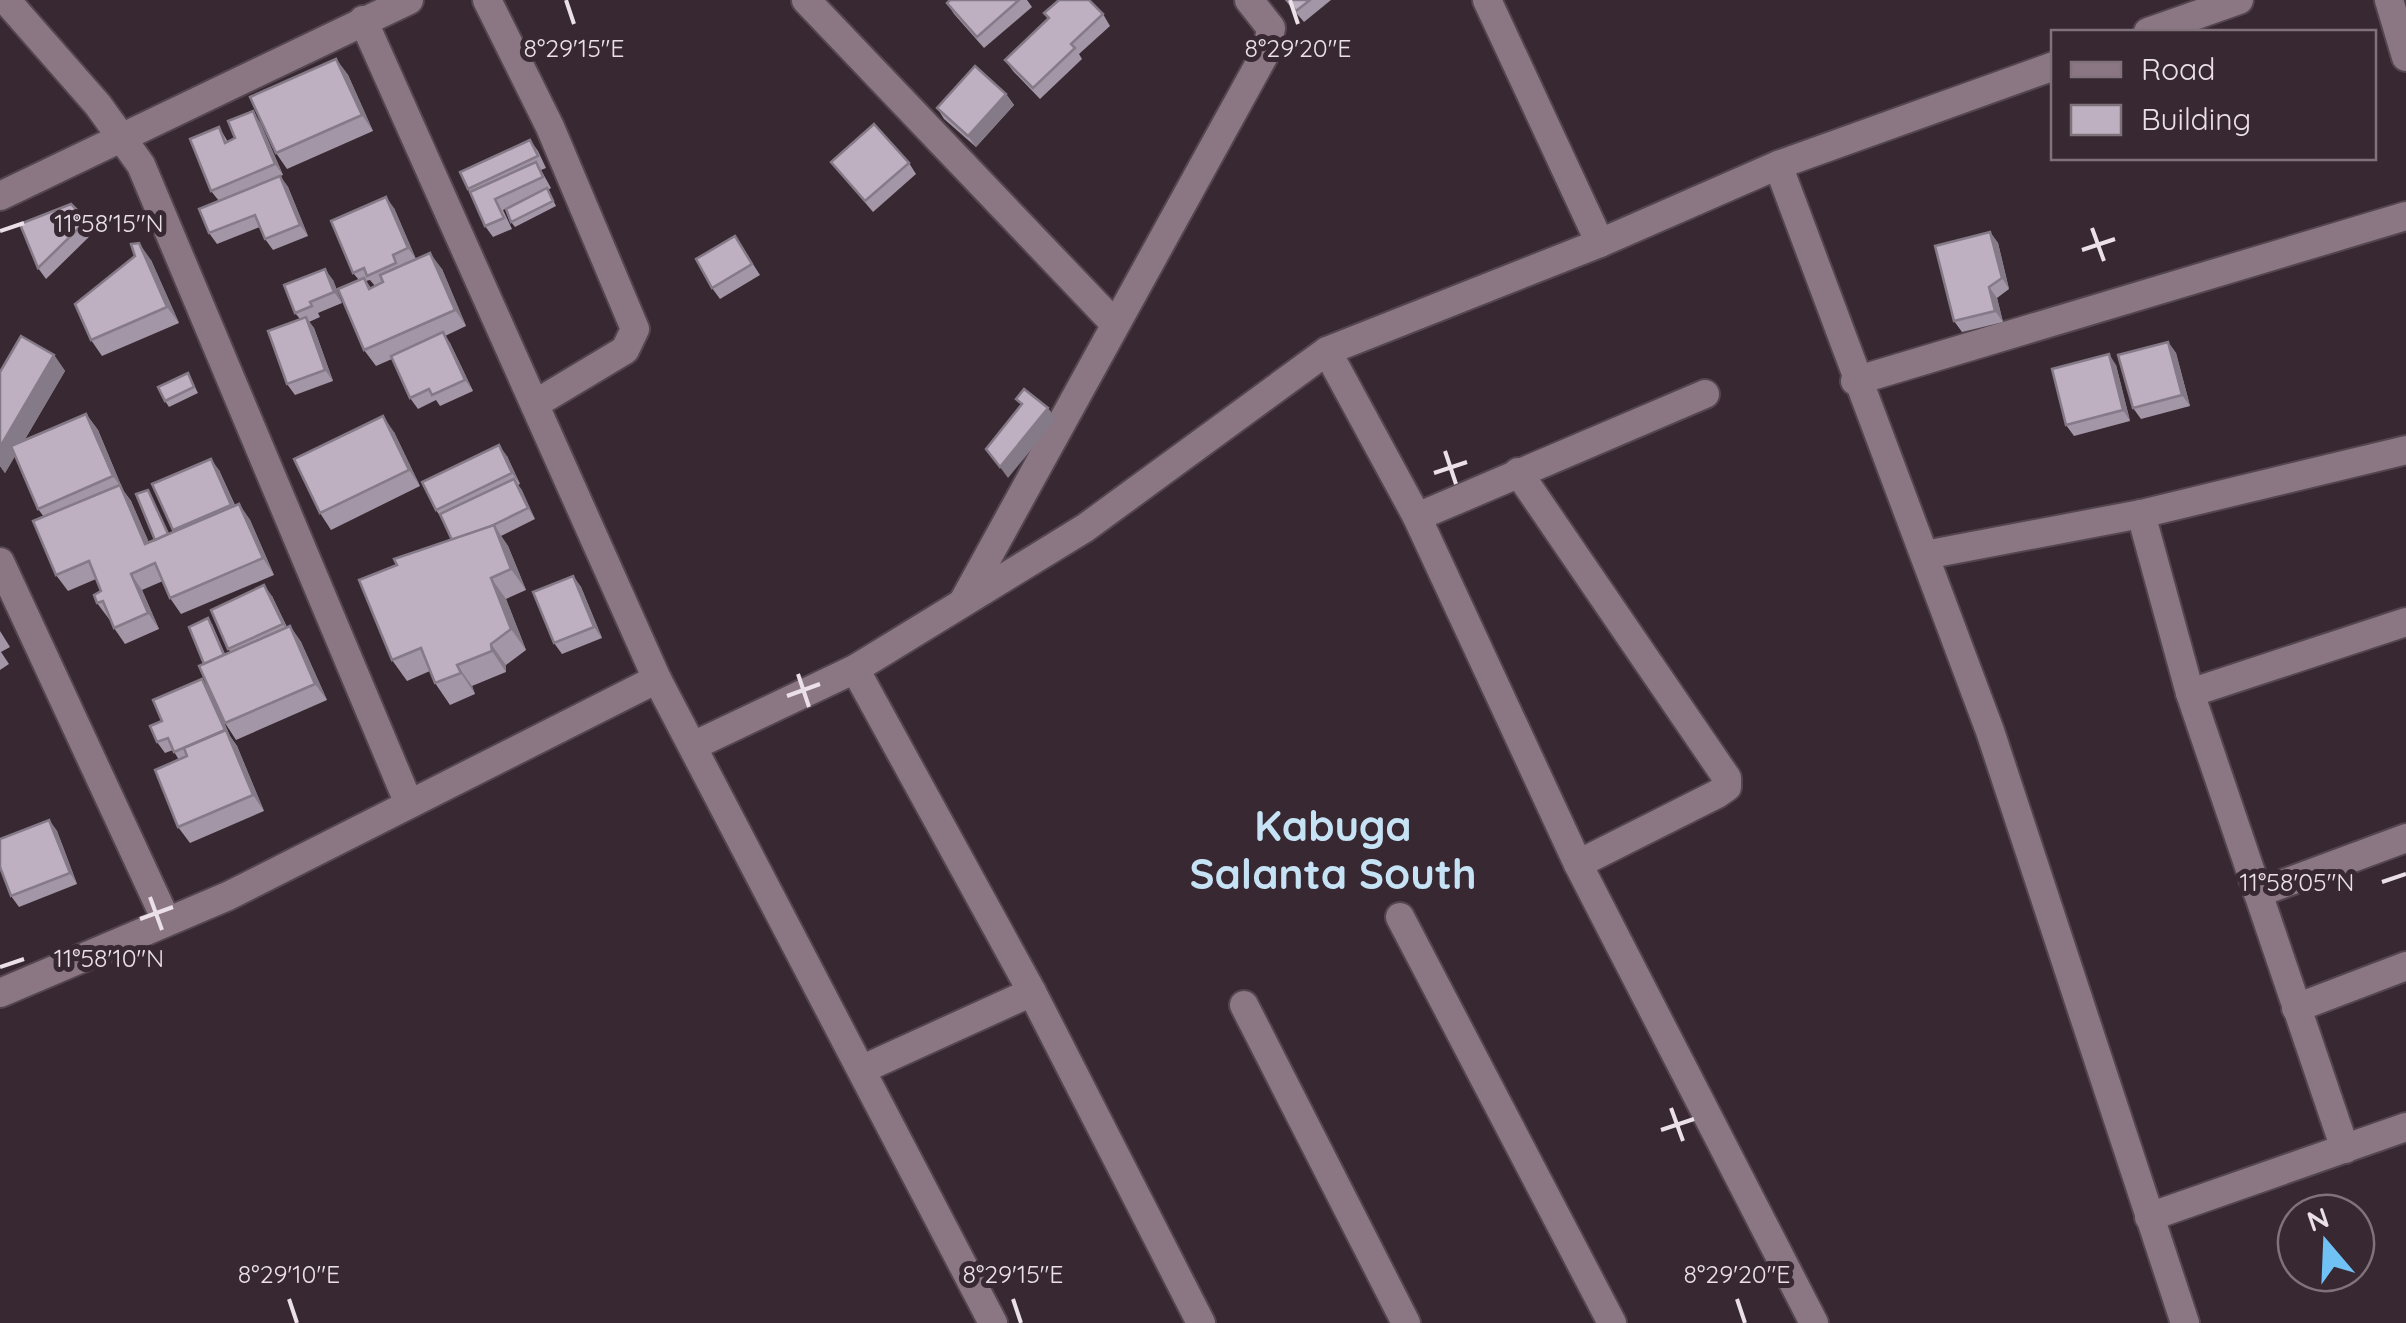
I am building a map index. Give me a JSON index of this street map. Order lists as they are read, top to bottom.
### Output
{
  "districts": ["Kabuga Salanta South"],
  "legend": ["Road", "Building"],
  "north": "top",
  "coordinates": [
    "8°29'15\"E",
    "8°29'20\"E",
    "11°58'15\"N",
    "11°58'05\"N",
    "11°58'10\"N",
    "8°29'10\"E"
  ]
}
